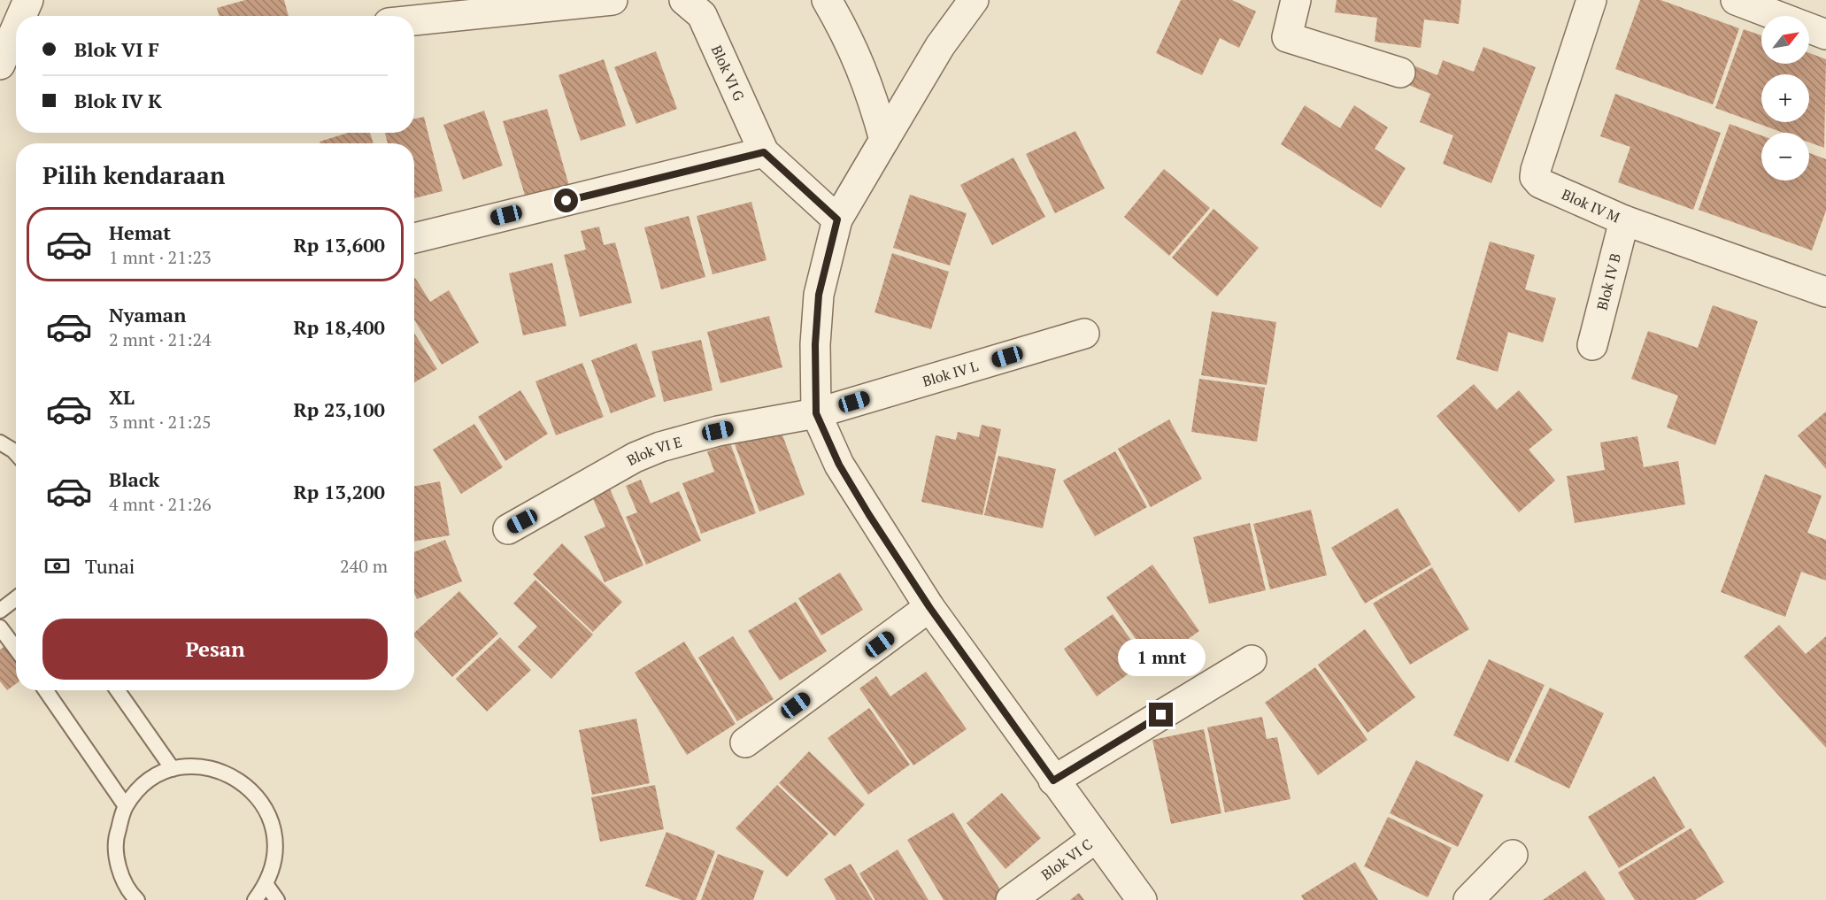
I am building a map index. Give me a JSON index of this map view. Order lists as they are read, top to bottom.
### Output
{
  "streets": {
    "street": [
      "Blok VI G",
      "Blok IV M",
      "Blok IV B",
      "Blok IV L",
      "Blok VI E",
      "Blok VI C"
    ]
  },
  "crossings": [
    ["Blok IV M", "Blok IV B"],
    ["Blok IV L", "Blok VI E"]
  ],
  "north": "top right",
  "page": {
    "map_buttons": ["+", "−"],
    "banner": ["Blok VI F", "Blok IV K"],
    "heading": "Pilih kendaraan",
    "list": [
      {
        "name": "Hemat",
        "note": "1 mnt · 21:23",
        "value": "Rp 13,600"
      },
      {
        "name": "Nyaman",
        "note": "2 mnt · 21:24",
        "value": "Rp 18,400"
      },
      {
        "name": "XL",
        "note": "3 mnt · 21:25",
        "value": "Rp 23,100"
      },
      {
        "name": "Black",
        "note": "4 mnt · 21:26",
        "value": "Rp 13,200"
      }
    ],
    "pay": ["Tunai", "240 m"],
    "buttons": "Pesan",
    "bubble": "1 mnt"
  }
}
